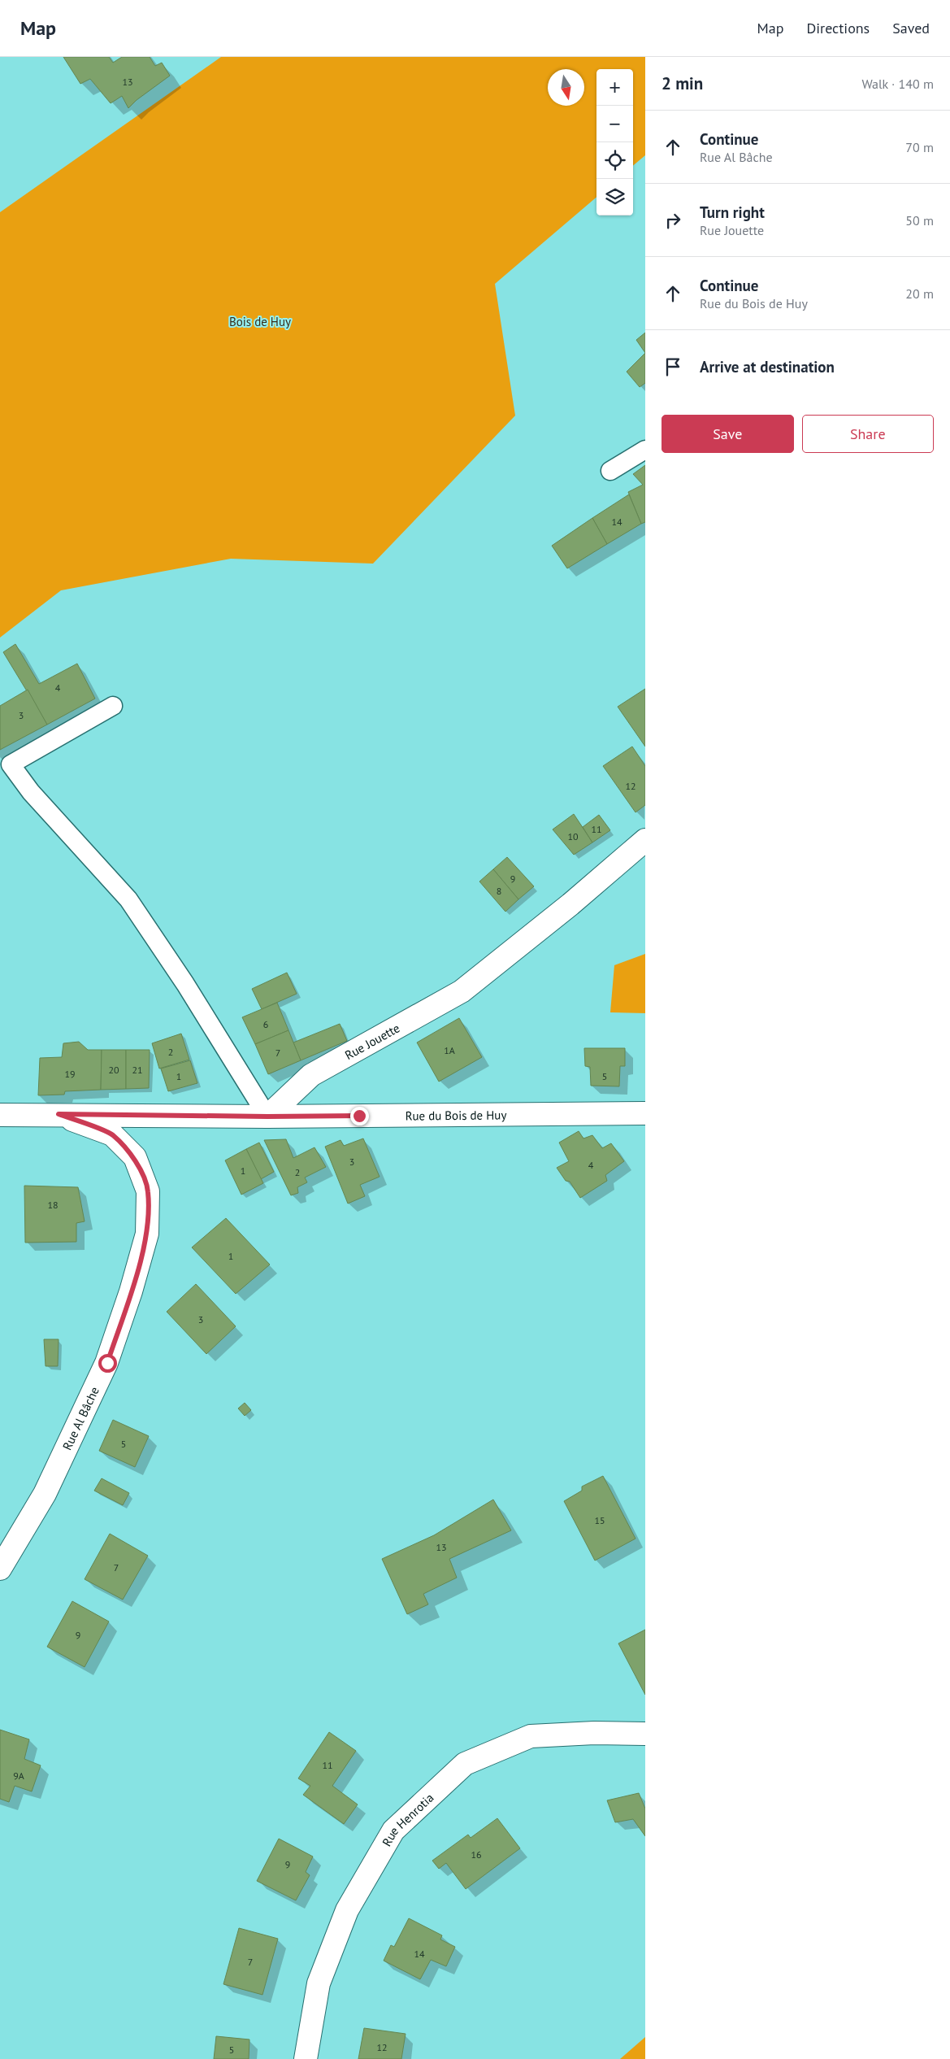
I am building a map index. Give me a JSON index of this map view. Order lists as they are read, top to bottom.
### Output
{
  "streets": {
    "street": [
      "Rue Jouette",
      "Rue du Bois de Huy",
      "Rue Al Bâche",
      "Rue Henrotia"
    ]
  },
  "crossings": [
    ["Rue Jouette", "Rue du Bois de Huy"]
  ],
  "parks": ["Bois de Huy"],
  "house_numbers": [
    "13",
    "14",
    "4",
    "3",
    "12",
    "11",
    "10",
    "9",
    "8",
    "6",
    "1A",
    "2",
    "7",
    "20",
    "21",
    "19",
    "1",
    "5",
    "3",
    "4",
    "1",
    "2",
    "18",
    "1",
    "3",
    "5",
    "15",
    "13",
    "7",
    "9",
    "11",
    "9A",
    "16",
    "9",
    "14",
    "7",
    "12",
    "5"
  ],
  "north": "bottom",
  "page": {
    "header": "Map",
    "nav": ["Map", "Directions", "Saved"],
    "heading": ["2 min", "Walk · 140 m"],
    "map_buttons": ["+", "−"],
    "list": [
      ["Continue", "Rue Al Bâche", "70 m"],
      ["Turn right", "Rue Jouette", "50 m"],
      ["Continue", "Rue du Bois de Huy", "20 m"],
      "Arrive at destination"
    ],
    "buttons": ["Save", "Share"]
  }
}
